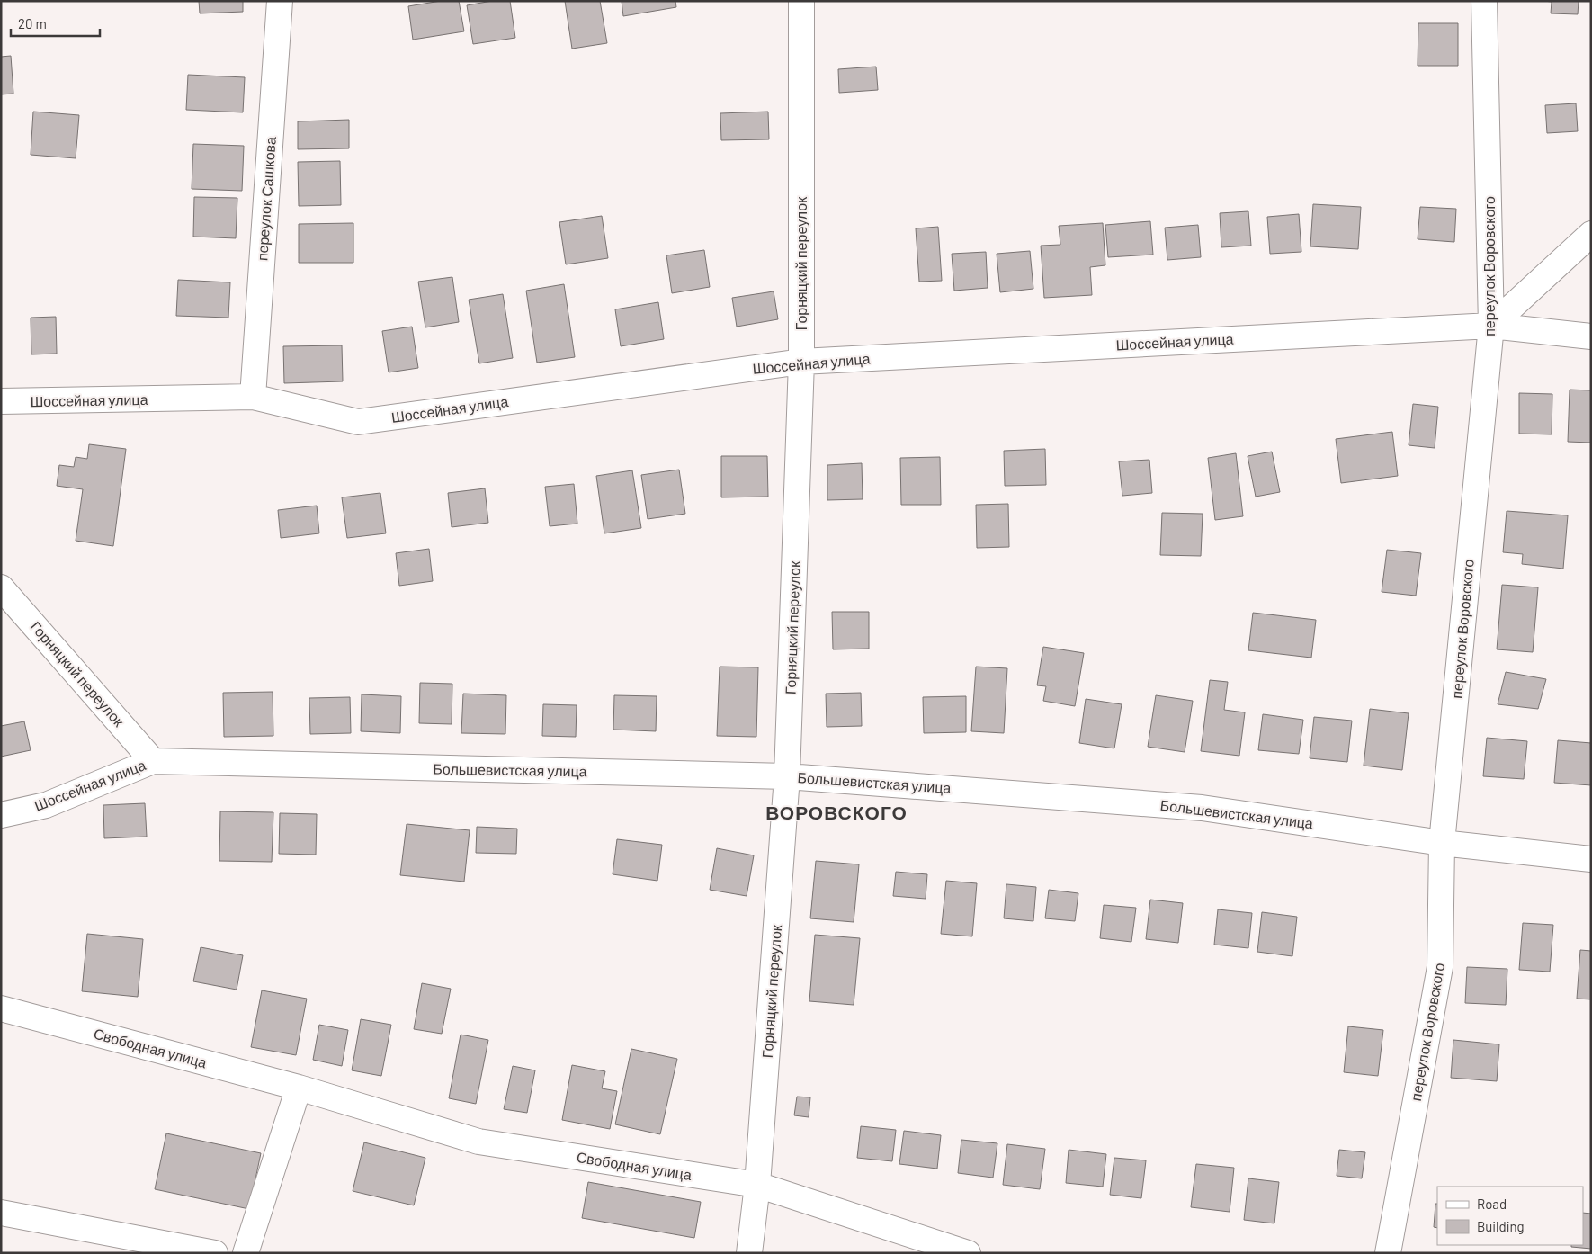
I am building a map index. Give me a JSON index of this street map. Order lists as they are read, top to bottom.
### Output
{
  "streets": {
    "street": [
      "переулок Сашкова",
      "Горняцкий переулок",
      "переулок Воровского",
      "Шоссейная улица",
      "Большевистская улица",
      "Свободная улица"
    ]
  },
  "crossings": [
    ["переулок Сашкова", "Шоссейная улица"],
    ["Горняцкий переулок", "Шоссейная улица"],
    ["Горняцкий переулок", "Большевистская улица"],
    ["Горняцкий переулок", "Свободная улица"],
    ["переулок Воровского", "Шоссейная улица"],
    ["переулок Воровского", "Большевистская улица"],
    ["Шоссейная улица", "Большевистская улица"]
  ],
  "districts": ["ВОРОВСКОГО"],
  "legend": ["Road", "Building"],
  "scale_bar": "20 m"
}
